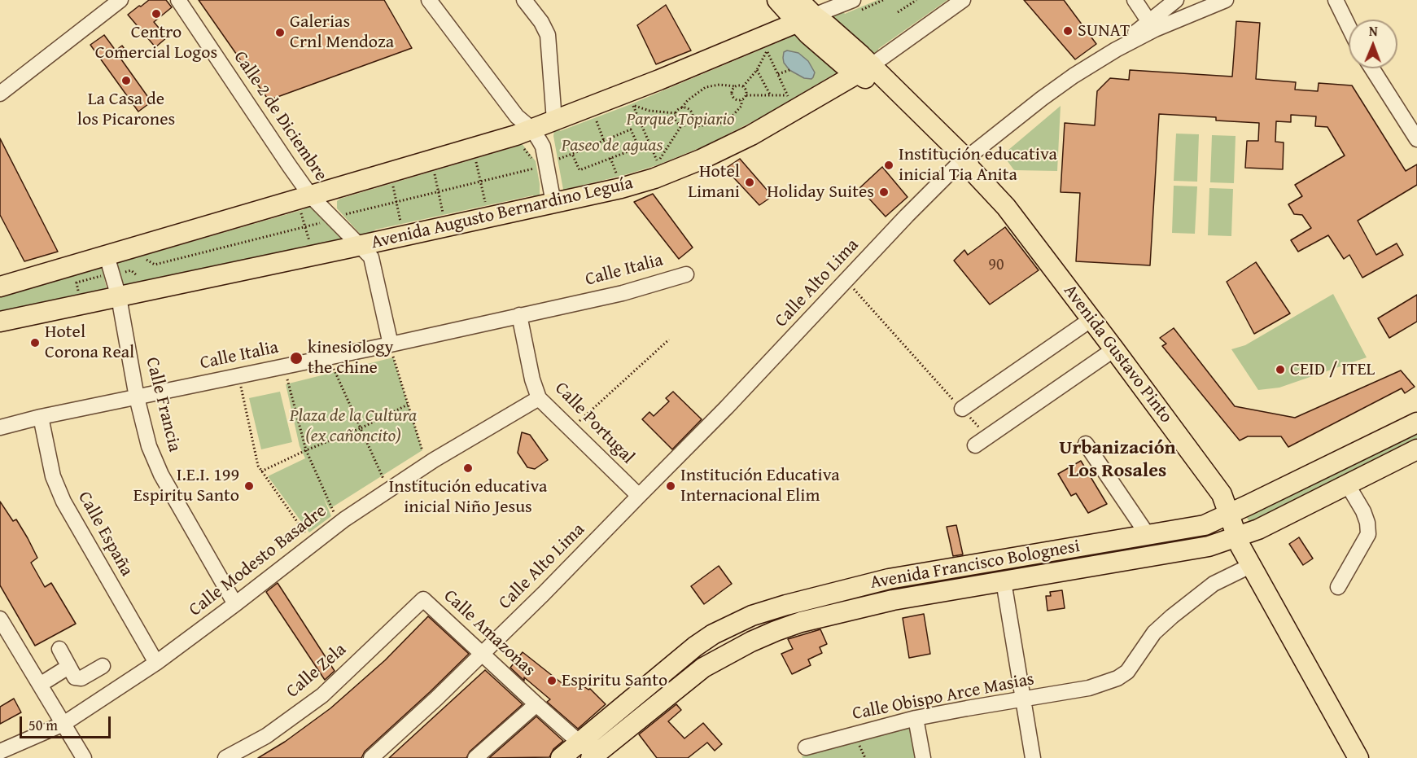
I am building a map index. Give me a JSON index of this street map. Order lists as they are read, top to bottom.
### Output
{
  "streets": {
    "main road": ["Avenida Augusto Bernardino Leguía", "Avenida Gustavo Pinto", "Avenida Francisco Bolognesi"],
    "street": [
      "Calle 2 de Diciembre",
      "Calle Italia",
      "Calle Alto Lima",
      "Calle Francia",
      "Calle Portugal",
      "Calle España",
      "Calle Modesto Basadre",
      "Calle Amazonas",
      "Calle Zela",
      "Calle Obispo Arce Masias"
    ]
  },
  "crossings": [
    ["Calle 2 de Diciembre", "Avenida Augusto Bernardino Leguía"],
    ["Calle 2 de Diciembre", "Calle Italia"],
    ["Avenida Augusto Bernardino Leguía", "Avenida Gustavo Pinto"],
    ["Avenida Augusto Bernardino Leguía", "Calle Francia"],
    ["Calle Italia", "Calle Francia"],
    ["Calle Italia", "Calle Portugal"],
    ["Calle Italia", "Calle España"],
    ["Calle Alto Lima", "Avenida Gustavo Pinto"],
    ["Calle Alto Lima", "Calle Portugal"],
    ["Calle Alto Lima", "Calle Amazonas"],
    ["Avenida Gustavo Pinto", "Avenida Francisco Bolognesi"],
    ["Avenida Gustavo Pinto", "Calle Obispo Arce Masias"],
    ["Calle Francia", "Calle Modesto Basadre"],
    ["Calle Portugal", "Calle Modesto Basadre"],
    ["Calle España", "Calle Modesto Basadre"],
    ["Avenida Francisco Bolognesi", "Calle Amazonas"],
    ["Calle Amazonas", "Calle Zela"]
  ],
  "districts": ["Urbanización Los Rosales"],
  "parks": ["Parque Topiario", "Paseo de aguas", "Plaza de la Cultura (ex cañoncito)"],
  "places": [
    "Centro Comercial Logos",
    "SUNAT",
    "Galerias Crnl Mendoza",
    "La Casa de los Picarones",
    "Institución educativa inicial Tia Anita",
    "Hotel Limani",
    "Holiday Suites",
    "Hotel Corona Real",
    "kinesiology the chine",
    "CEID / ITEL",
    "Institución educativa inicial Niño Jesus",
    "I.E.I. 199 Espiritu Santo",
    "Institución Educativa Internacional Elim",
    "Espiritu Santo"
  ],
  "house_numbers": ["90"],
  "scale_bar": "50 m",
  "north": "top"
}
